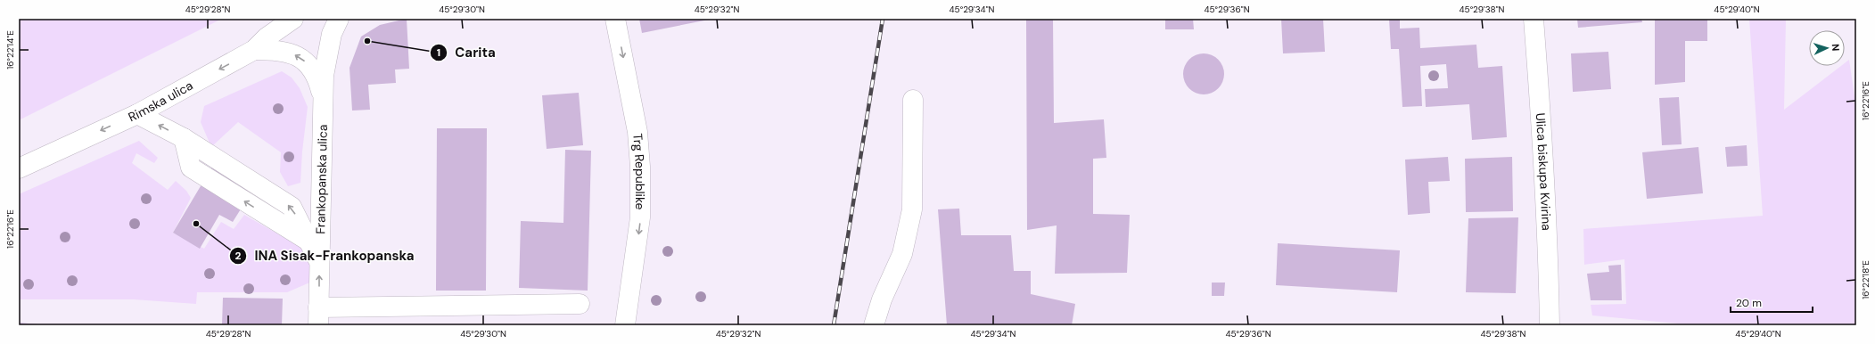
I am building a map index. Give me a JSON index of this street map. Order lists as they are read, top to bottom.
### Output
{
  "streets": {
    "street": [
      "Rimska ulica",
      "Trg Republike",
      "Ulica biskupa Kvirina",
      "Frankopanska ulica"
    ]
  },
  "crossings": [
    ["Rimska ulica", "Frankopanska ulica"]
  ],
  "one_way": ["Rimska ulica", "Trg Republike"],
  "places": ["Carita", "INA Sisak-Frankopanska"],
  "scale_bar": "20 m",
  "north": "right",
  "coordinates": [
    "45°29'28\"N",
    "45°29'30\"N",
    "45°29'32\"N",
    "45°29'34\"N",
    "45°29'36\"N",
    "45°29'38\"N",
    "45°29'40\"N",
    "16°22'14\"E",
    "16°22'16\"E",
    "16°22'18\"E"
  ]
}
